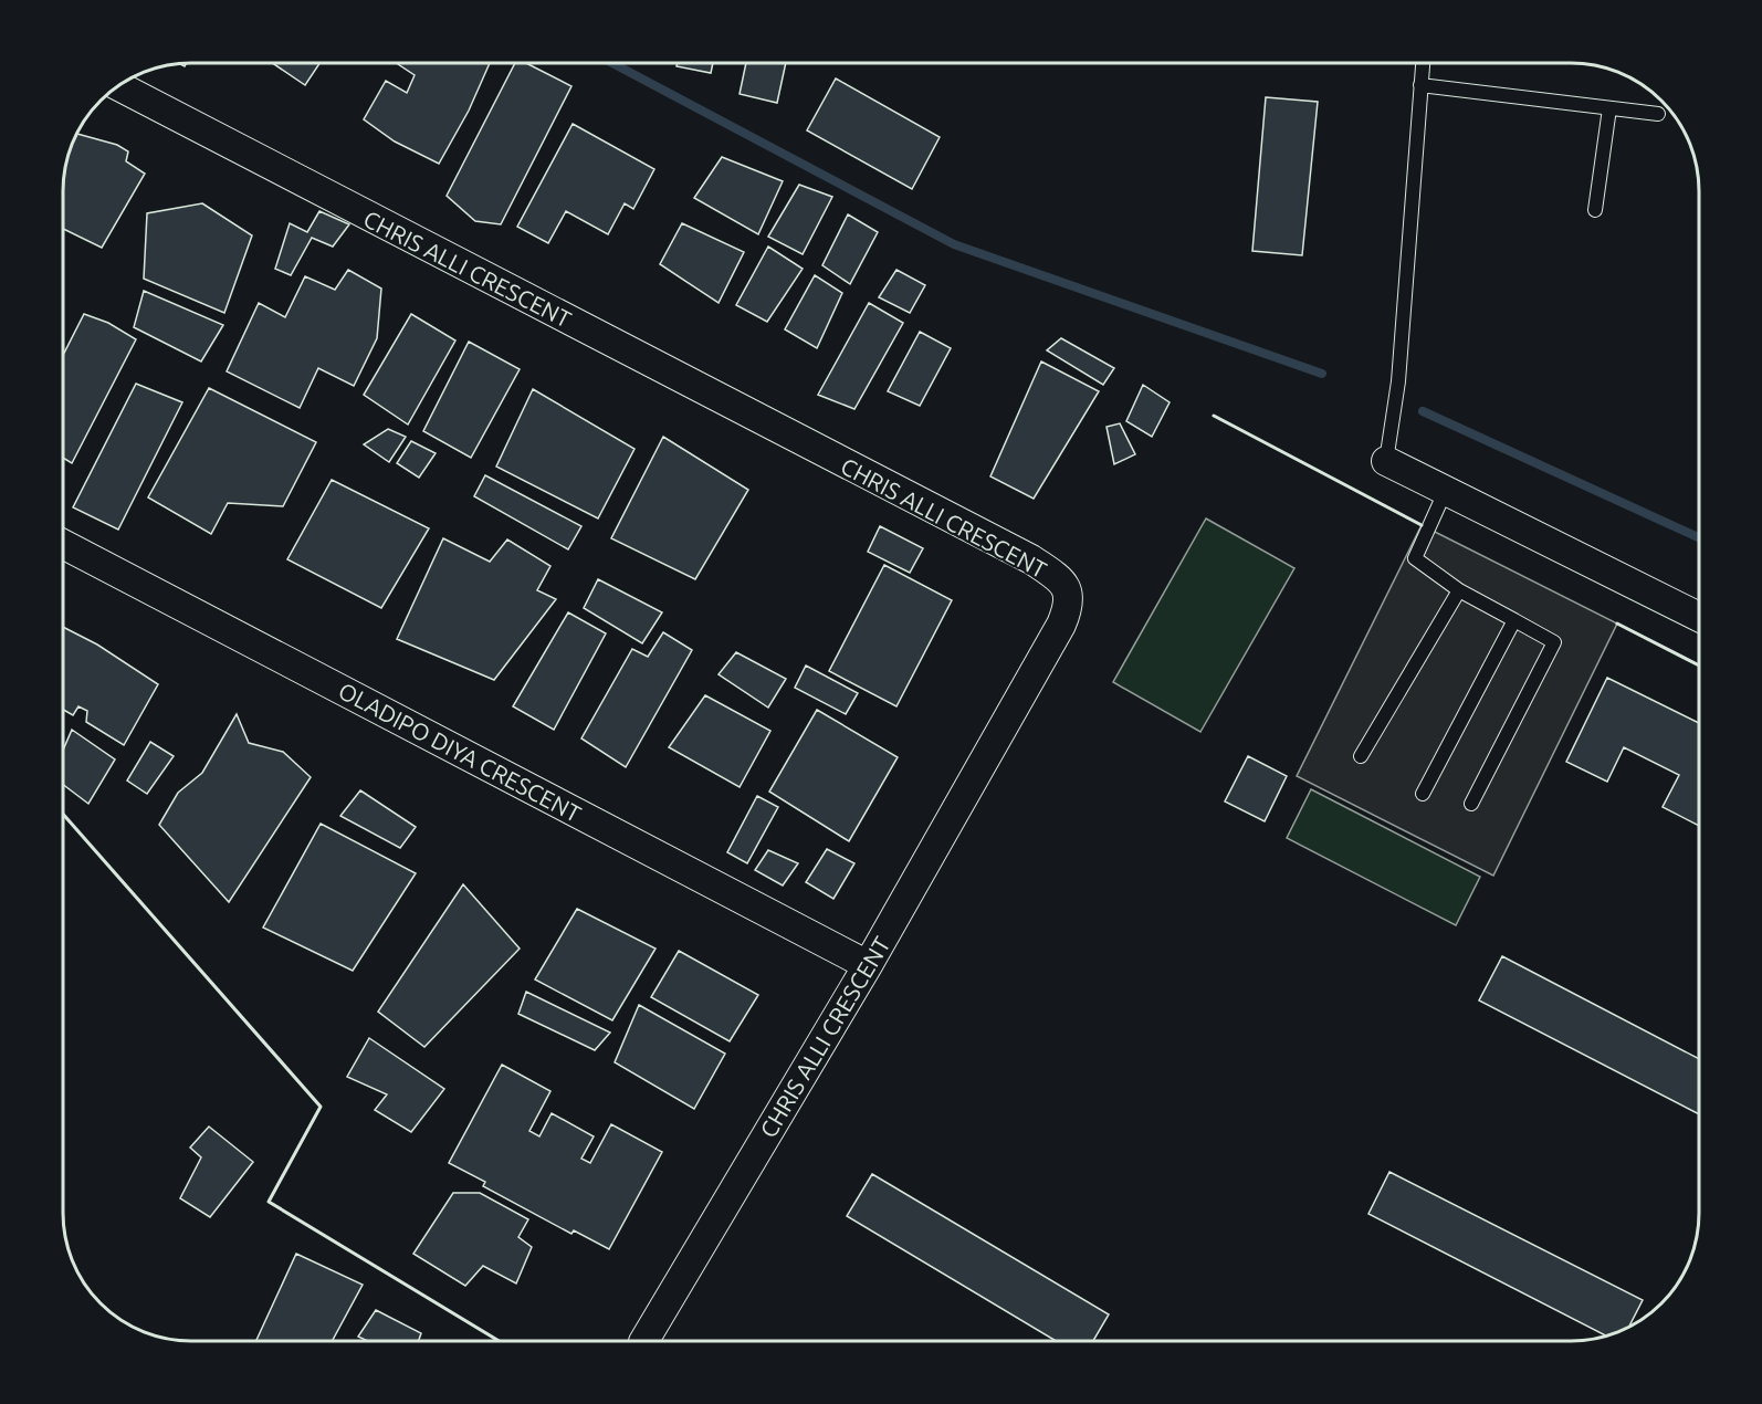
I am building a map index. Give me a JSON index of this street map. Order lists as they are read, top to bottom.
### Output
{
  "streets": {
    "street": ["CHRIS ALLI CRESCENT", "OLADIPO DIYA CRESCENT"]
  },
  "crossings": [
    ["CHRIS ALLI CRESCENT", "OLADIPO DIYA CRESCENT"]
  ]
}
